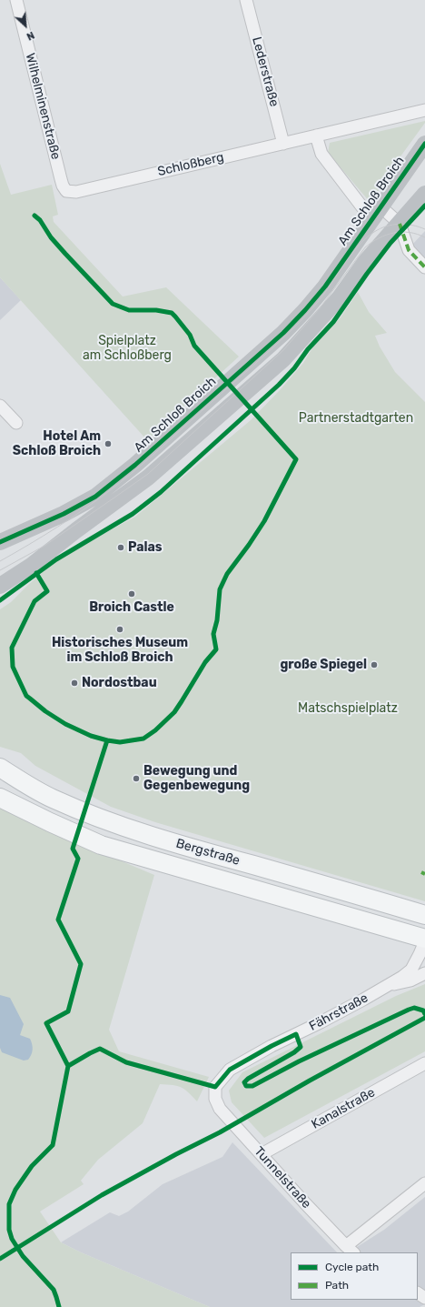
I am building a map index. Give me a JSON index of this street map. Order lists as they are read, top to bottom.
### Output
{
  "streets": {
    "main road": ["Am Schloß Broich", "Bergstraße"],
    "street": [
      "Lederstraße",
      "Wilhelminenstraße",
      "Schloßberg",
      "Fährstraße",
      "Kanalstraße",
      "Tunnelstraße"
    ]
  },
  "crossings": [
    ["Lederstraße", "Schloßberg"],
    ["Wilhelminenstraße", "Schloßberg"],
    ["Fährstraße", "Tunnelstraße"],
    ["Kanalstraße", "Tunnelstraße"]
  ],
  "parks": ["Spielplatz am Schloßberg", "Partnerstadtgarten", "Matschspielplatz"],
  "places": [
    "Hotel Am Schloß Broich",
    "Palas",
    "Broich Castle",
    "Historisches Museum im Schloß Broich",
    "große Spiegel",
    "Nordostbau",
    "Bewegung und Gegenbewegung"
  ],
  "legend": ["Cycle path", "Path"],
  "north": "bottom right"
}
